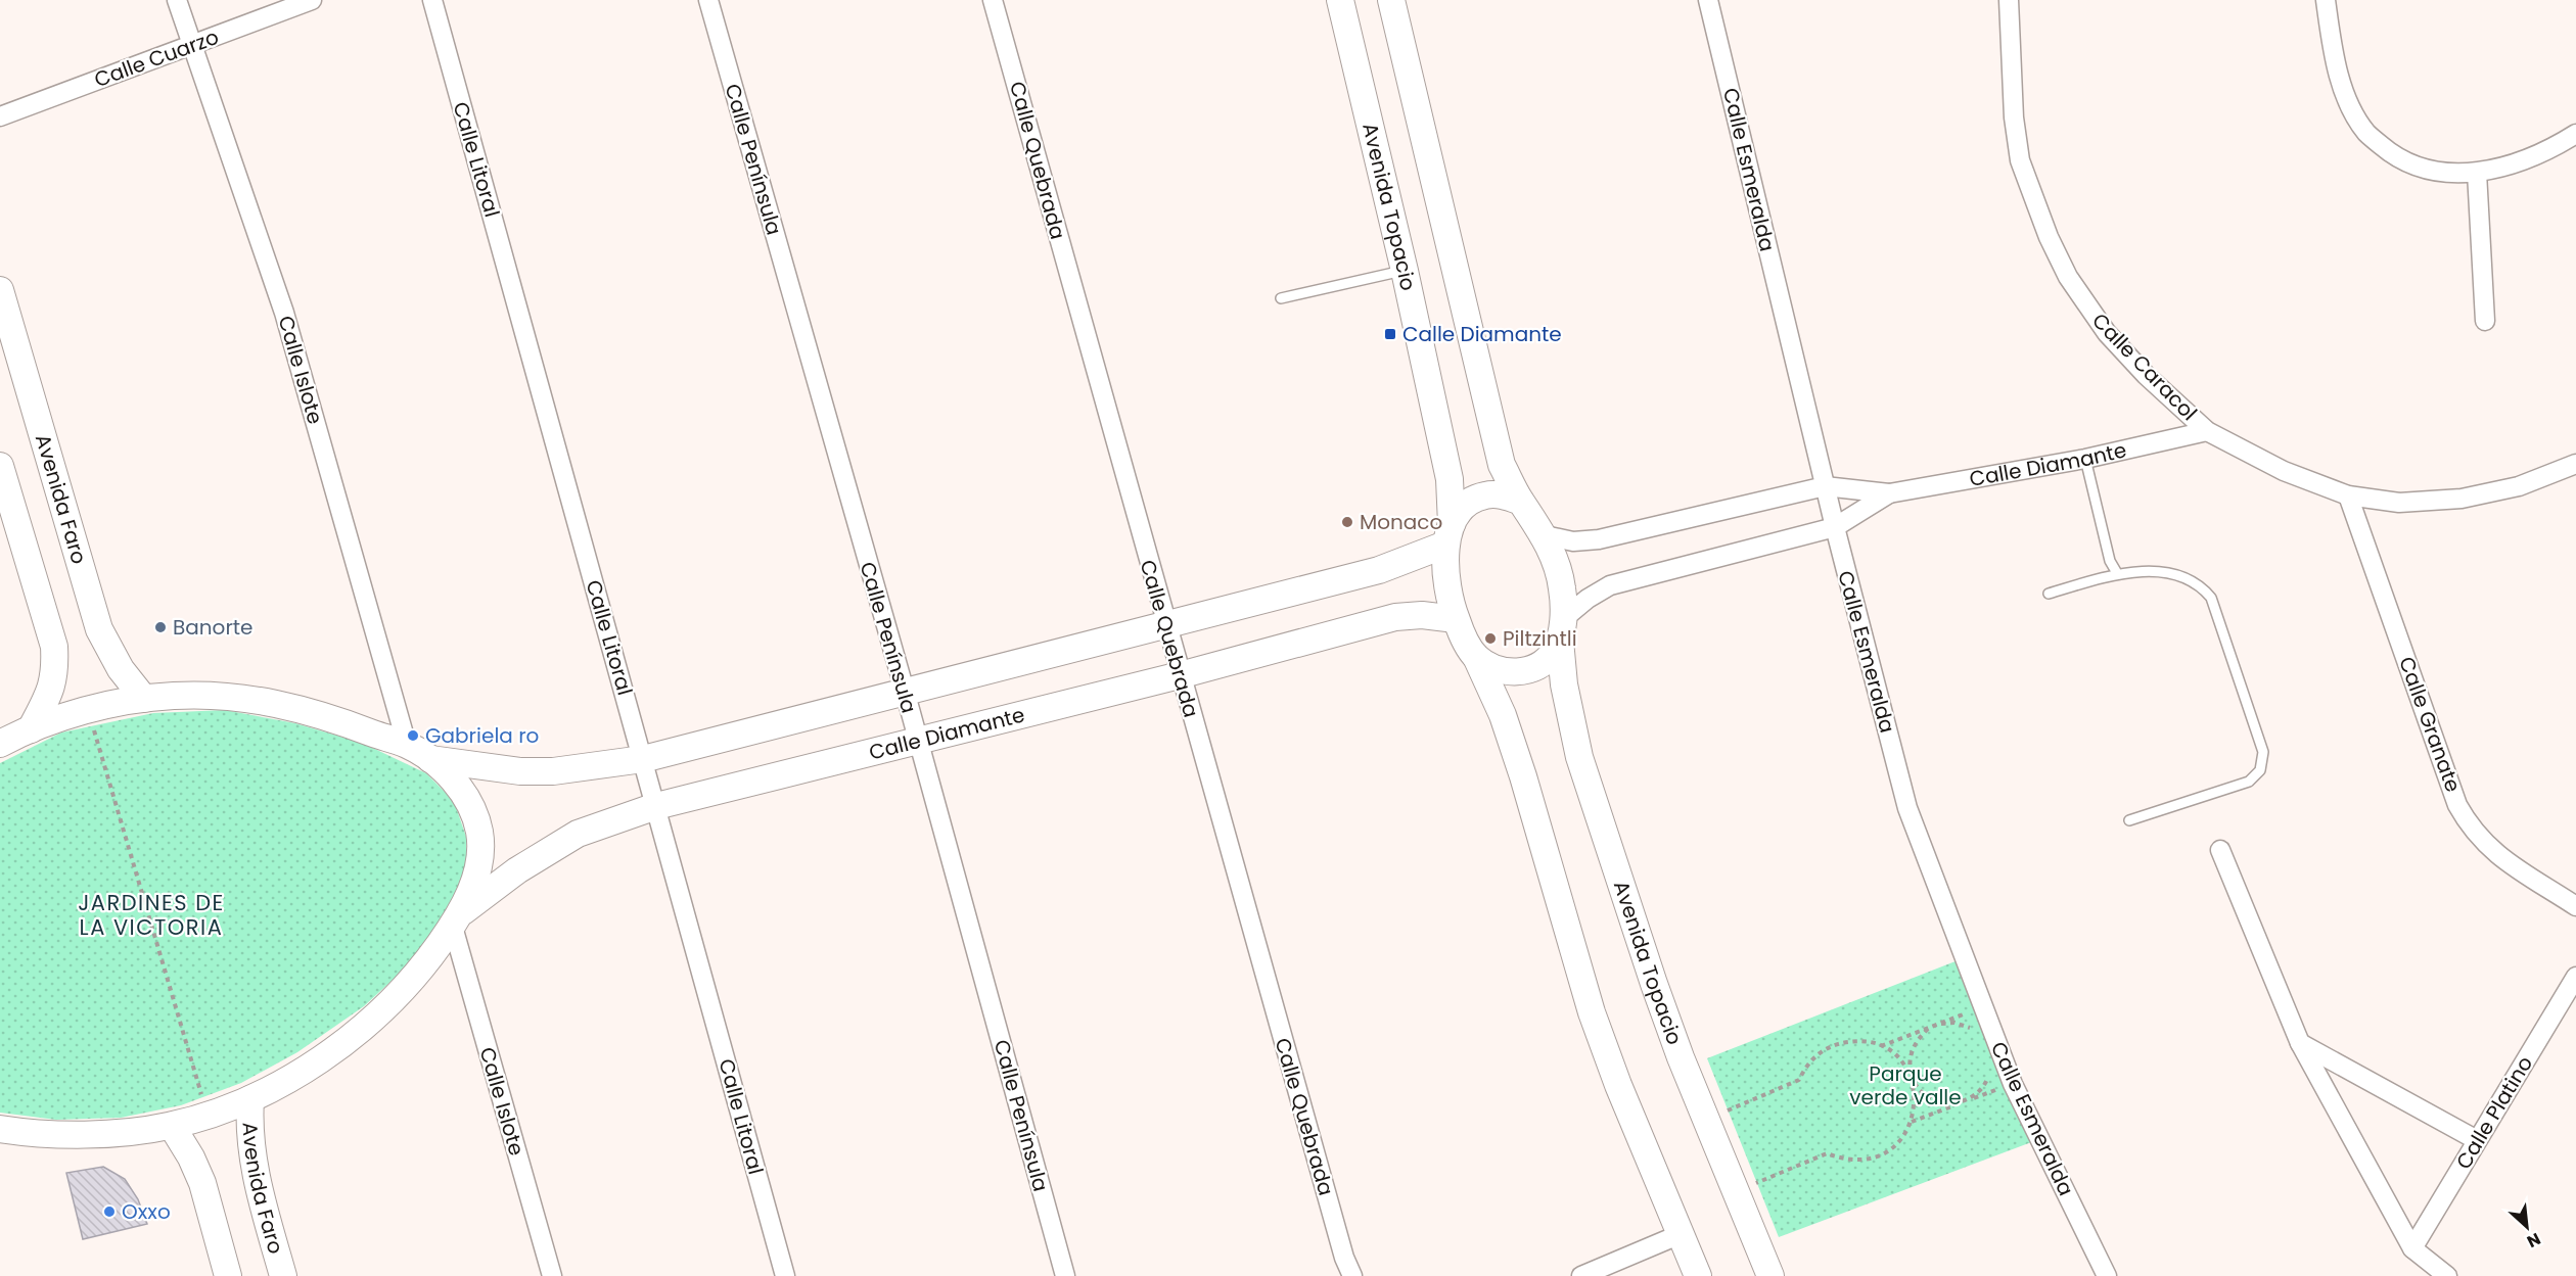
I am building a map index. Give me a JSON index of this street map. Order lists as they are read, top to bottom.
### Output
{
  "streets": {
    "street": [
      "Calle Cuarzo",
      "Calle Litoral",
      "Calle Península",
      "Calle Quebrada",
      "Calle Esmeralda",
      "Avenida Topacio",
      "Calle Caracol",
      "Calle Islote",
      "Calle Diamante",
      "Avenida Faro",
      "Calle Granate",
      "Calle Platino"
    ]
  },
  "crossings": [
    ["Calle Cuarzo", "Calle Islote"],
    ["Calle Litoral", "Calle Diamante"],
    ["Calle Península", "Calle Diamante"],
    ["Calle Quebrada", "Calle Diamante"],
    ["Calle Esmeralda", "Calle Diamante"],
    ["Avenida Topacio", "Calle Diamante"],
    ["Calle Caracol", "Calle Diamante"],
    ["Calle Caracol", "Calle Granate"],
    ["Calle Islote", "Calle Diamante"]
  ],
  "districts": ["JARDINES DE LA VICTORIA"],
  "parks": ["Parque verde valle"],
  "places": {
    "transit": ["Calle Diamante"],
    "other": [
      "Monaco",
      "Banorte",
      "Piltzintli",
      "Gabriela ro",
      "Oxxo"
    ]
  },
  "north": "bottom right"
}
